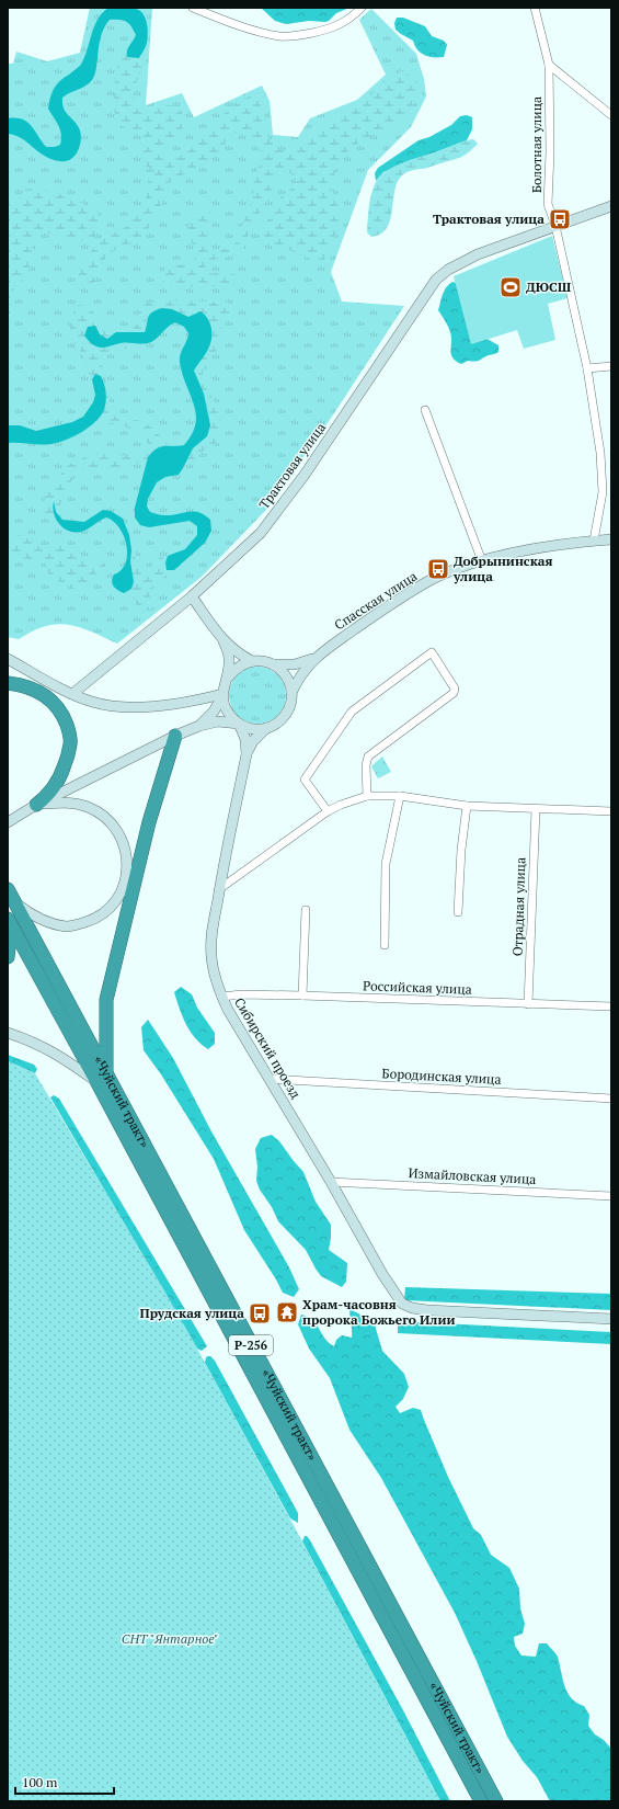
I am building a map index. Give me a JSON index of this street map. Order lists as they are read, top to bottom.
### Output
{
  "streets": {
    "highway": ["«Чуйский тракт»", "Р-256"],
    "street": [
      "Болотная улица",
      "Трактовая улица",
      "Спасская улица",
      "Отрадная улица",
      "Российская улица",
      "Сибирский проезд",
      "Бородинская улица",
      "Измайловская улица"
    ]
  },
  "crossings": [
    ["Болотная улица", "Трактовая улица"],
    ["Болотная улица", "Спасская улица"],
    ["Спасская улица", "Сибирский проезд"],
    ["Отрадная улица", "Российская улица"],
    ["Российская улица", "Сибирский проезд"],
    ["Сибирский проезд", "Бородинская улица"],
    ["Сибирский проезд", "Измайловская улица"]
  ],
  "parks": ["СНТ \"Янтарное\""],
  "places": {
    "bus stop": ["Трактовая улица", "Добрынинская улица", "Прудская улица"],
    "sports": ["ДЮСШ"],
    "temple": ["Храм-часовня пророка Божьего Илии"]
  },
  "scale_bar": "100 m"
}
